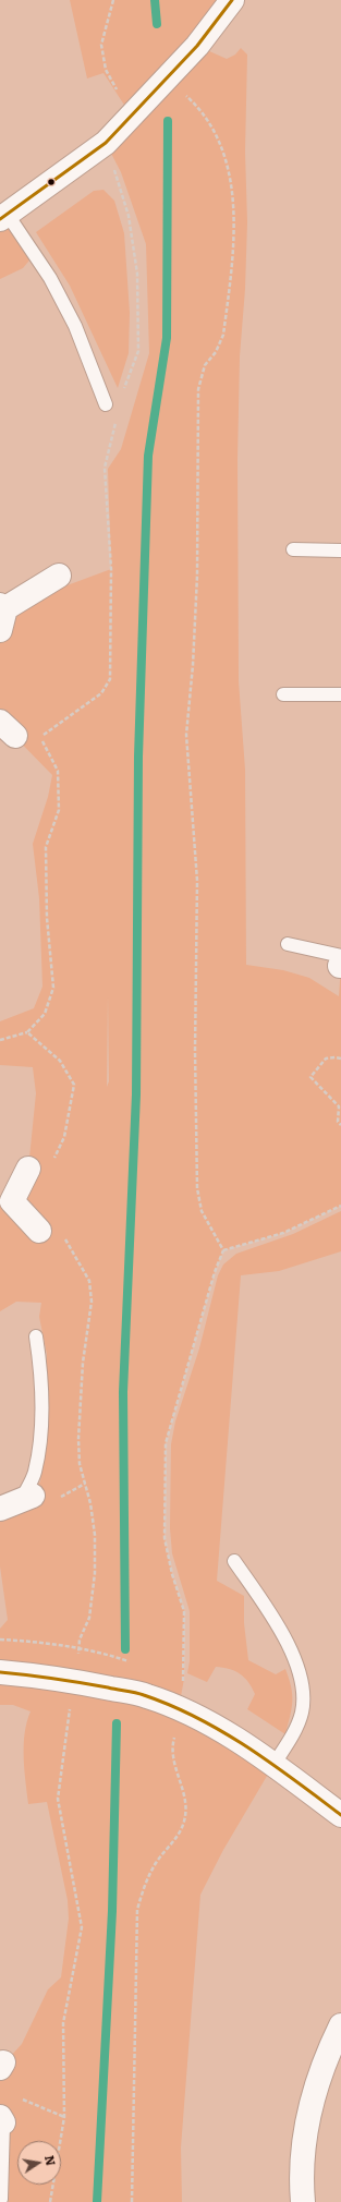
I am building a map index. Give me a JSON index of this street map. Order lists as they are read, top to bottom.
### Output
{
  "north": "right"
}
